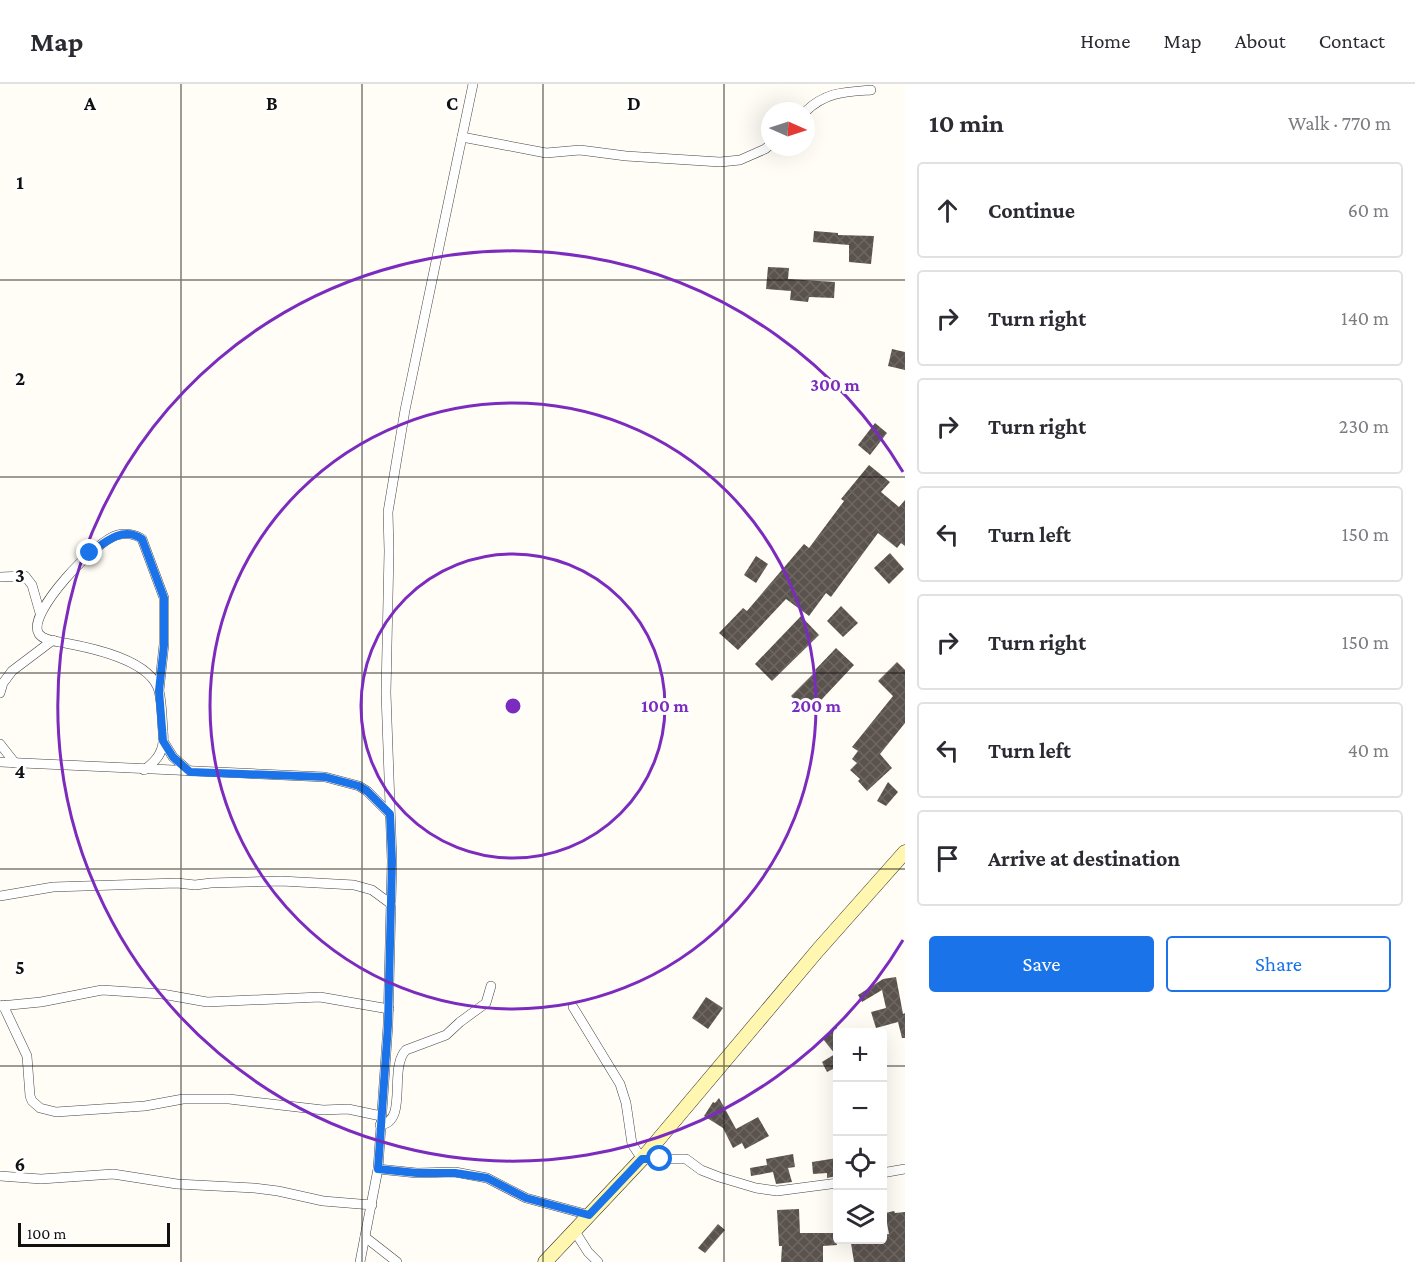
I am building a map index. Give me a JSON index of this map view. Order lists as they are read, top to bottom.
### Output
{
  "scale_bar": "100 m",
  "north": "right",
  "page": {
    "header": "Map",
    "nav": [
      "Home",
      "Map",
      "About",
      "Contact"
    ],
    "heading": ["10 min", "Walk · 770 m"],
    "list": [
      ["Continue", "60 m"],
      ["Turn right", "140 m"],
      ["Turn right", "230 m"],
      ["Turn left", "150 m"],
      ["Turn right", "150 m"],
      ["Turn left", "40 m"],
      "Arrive at destination"
    ],
    "buttons": ["Save", "Share"],
    "map_buttons": ["+", "−"],
    "scale": "100 m"
  },
  "grid": {
    "columns": [
      "A",
      "B",
      "C",
      "D"
    ],
    "rows": [
      "1",
      "2",
      "3",
      "4",
      "5",
      "6"
    ]
  },
  "rings": ["300 m", "100 m", "200 m"]
}
